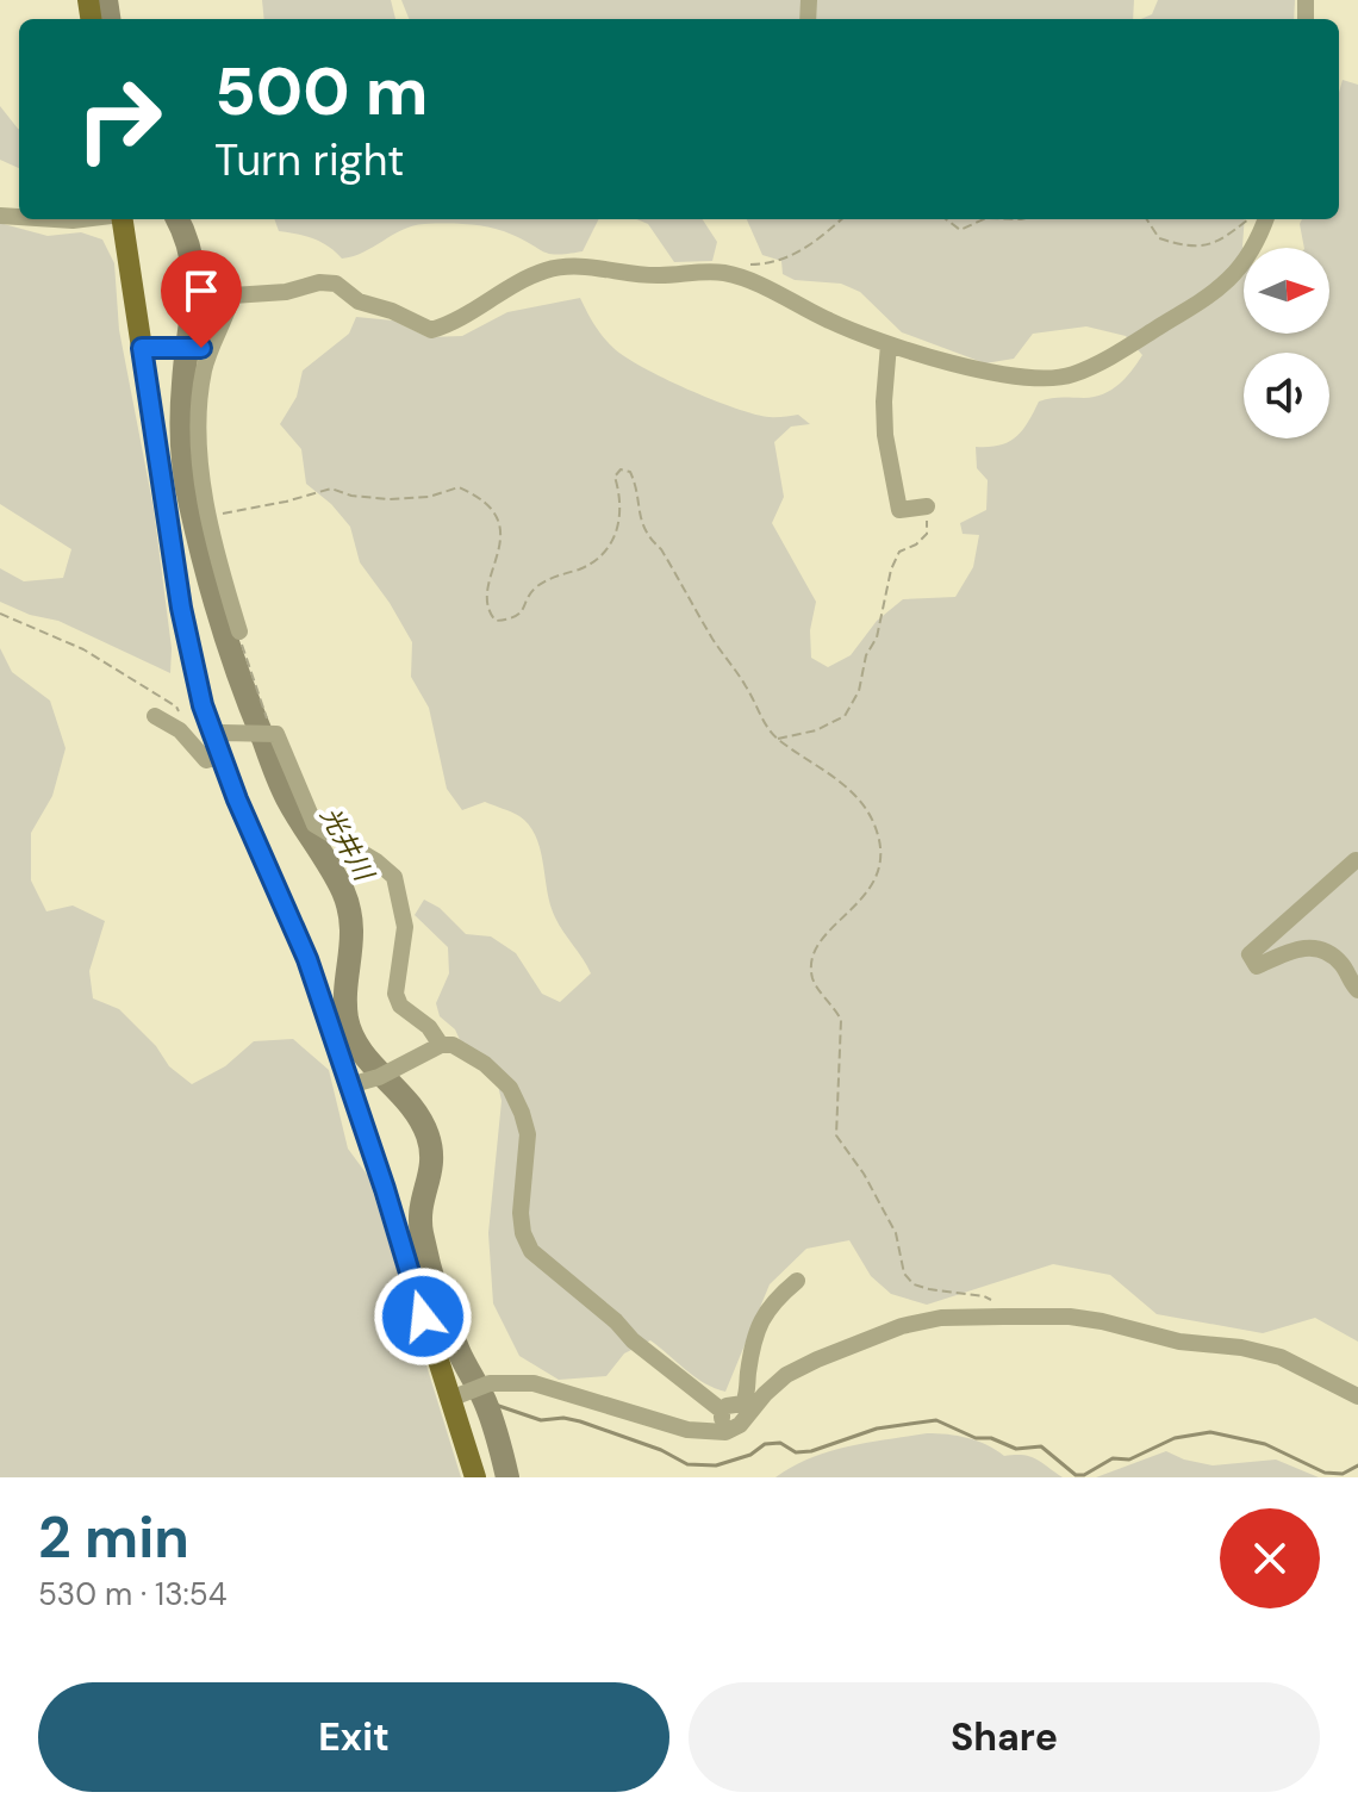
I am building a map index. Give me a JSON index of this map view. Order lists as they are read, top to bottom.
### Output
{
  "water": ["光井川"],
  "north": "right",
  "page": {
    "turn": ["500 m", "Turn right"],
    "heading": ["2 min", "530 m · 13:54"],
    "buttons": ["Exit", "Share"]
  }
}
